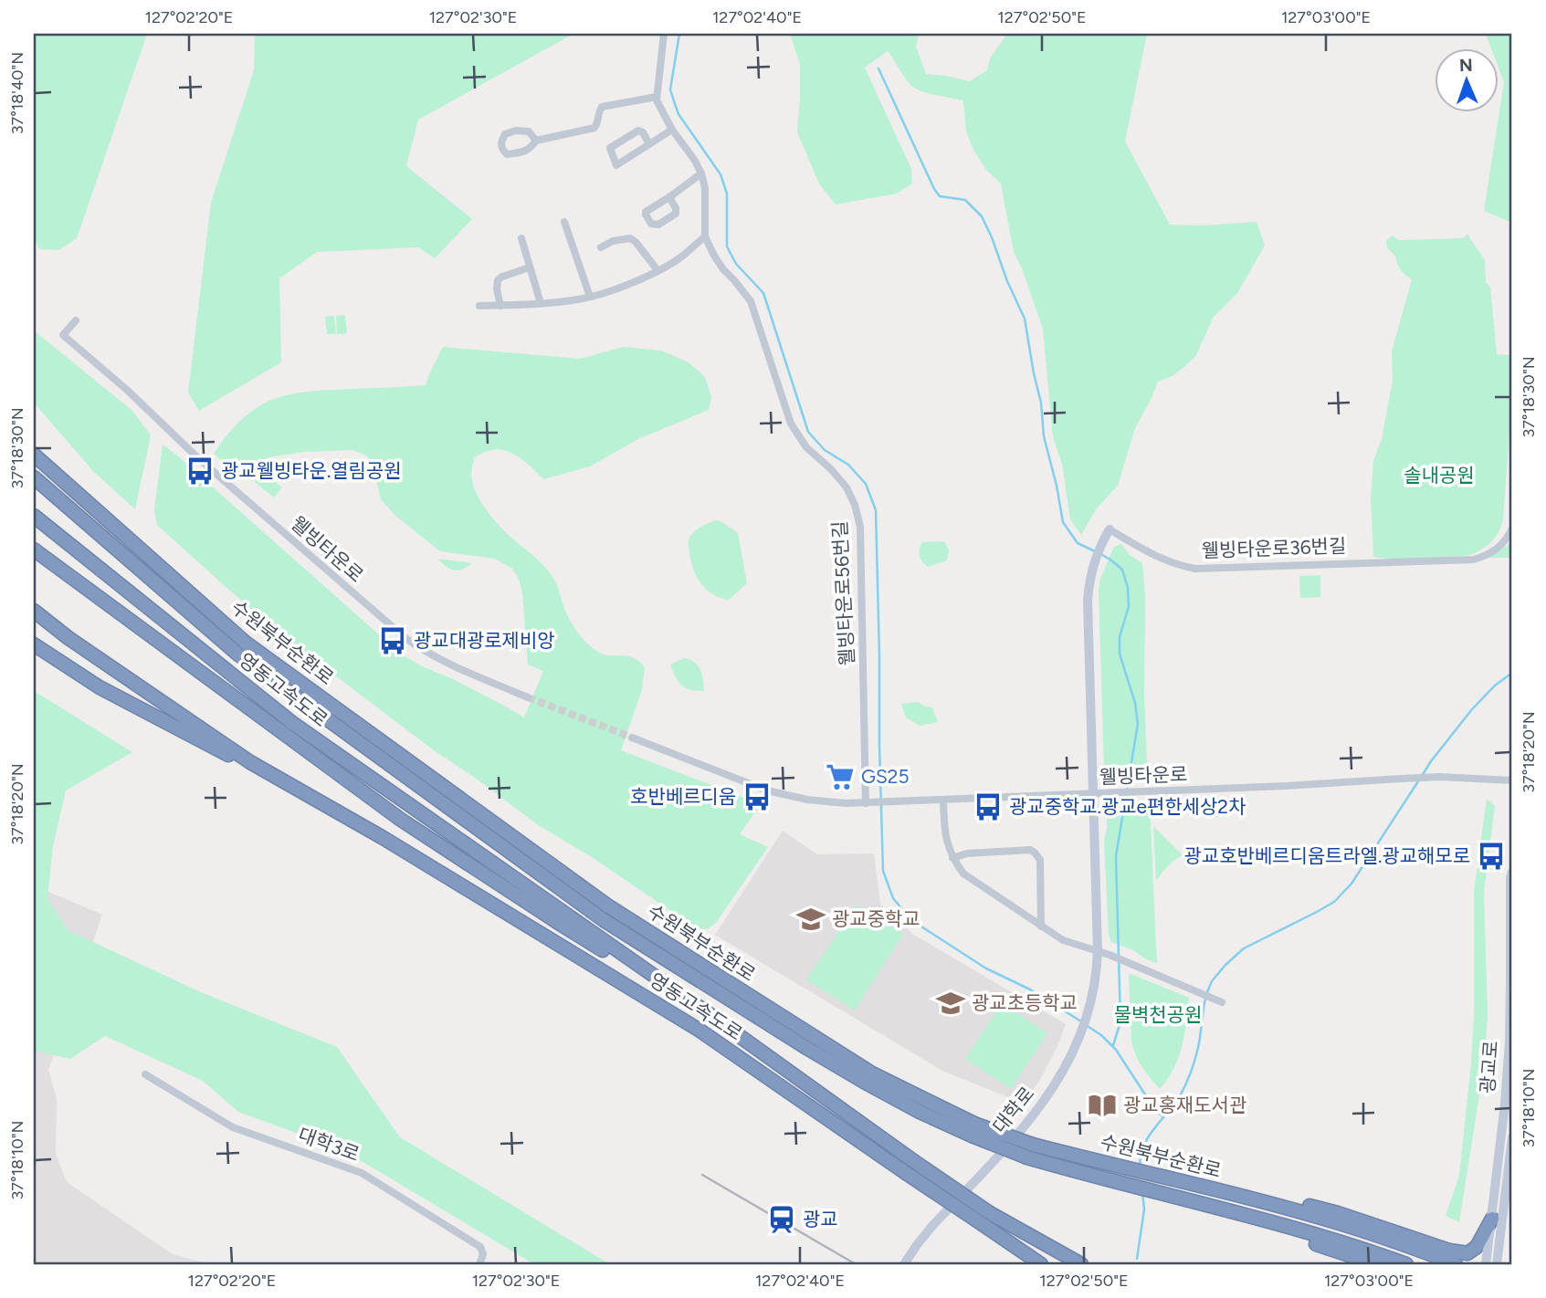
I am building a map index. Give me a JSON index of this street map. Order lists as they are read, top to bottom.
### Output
{
  "streets": {
    "highway": ["수원북부순환로", "영동고속도로"],
    "street": [
      "웰빙타운로36번길",
      "웰빙타운로",
      "웰빙타운로56번길",
      "광교로",
      "대학로",
      "대학3로"
    ]
  },
  "crossings": [
    ["웰빙타운로36번길", "웰빙타운로"],
    ["웰빙타운로36번길", "대학로"],
    ["웰빙타운로", "웰빙타운로56번길"],
    ["웰빙타운로", "대학로"]
  ],
  "parks": ["솔내공원", "물벽천공원"],
  "places": {
    "bus stop": [
      "광교웰빙타운.열림공원",
      "광교대광로제비앙",
      "호반베르디움",
      "광교중학교.광교e편한세상2차",
      "광교호반베르디움트라엘.광교해모로"
    ],
    "supermarket": ["GS25"],
    "school or university": ["광교중학교", "광교초등학교"],
    "library": ["광교홍재도서관"],
    "station": ["광교"]
  },
  "north": "top",
  "coordinates": [
    "127°02'20\"E",
    "127°02'30\"E",
    "127°02'40\"E",
    "127°02'50\"E",
    "127°03'00\"E",
    "37°18'40\"N",
    "37°18'30\"N",
    "37°18'20\"N",
    "37°18'10\"N"
  ]
}
